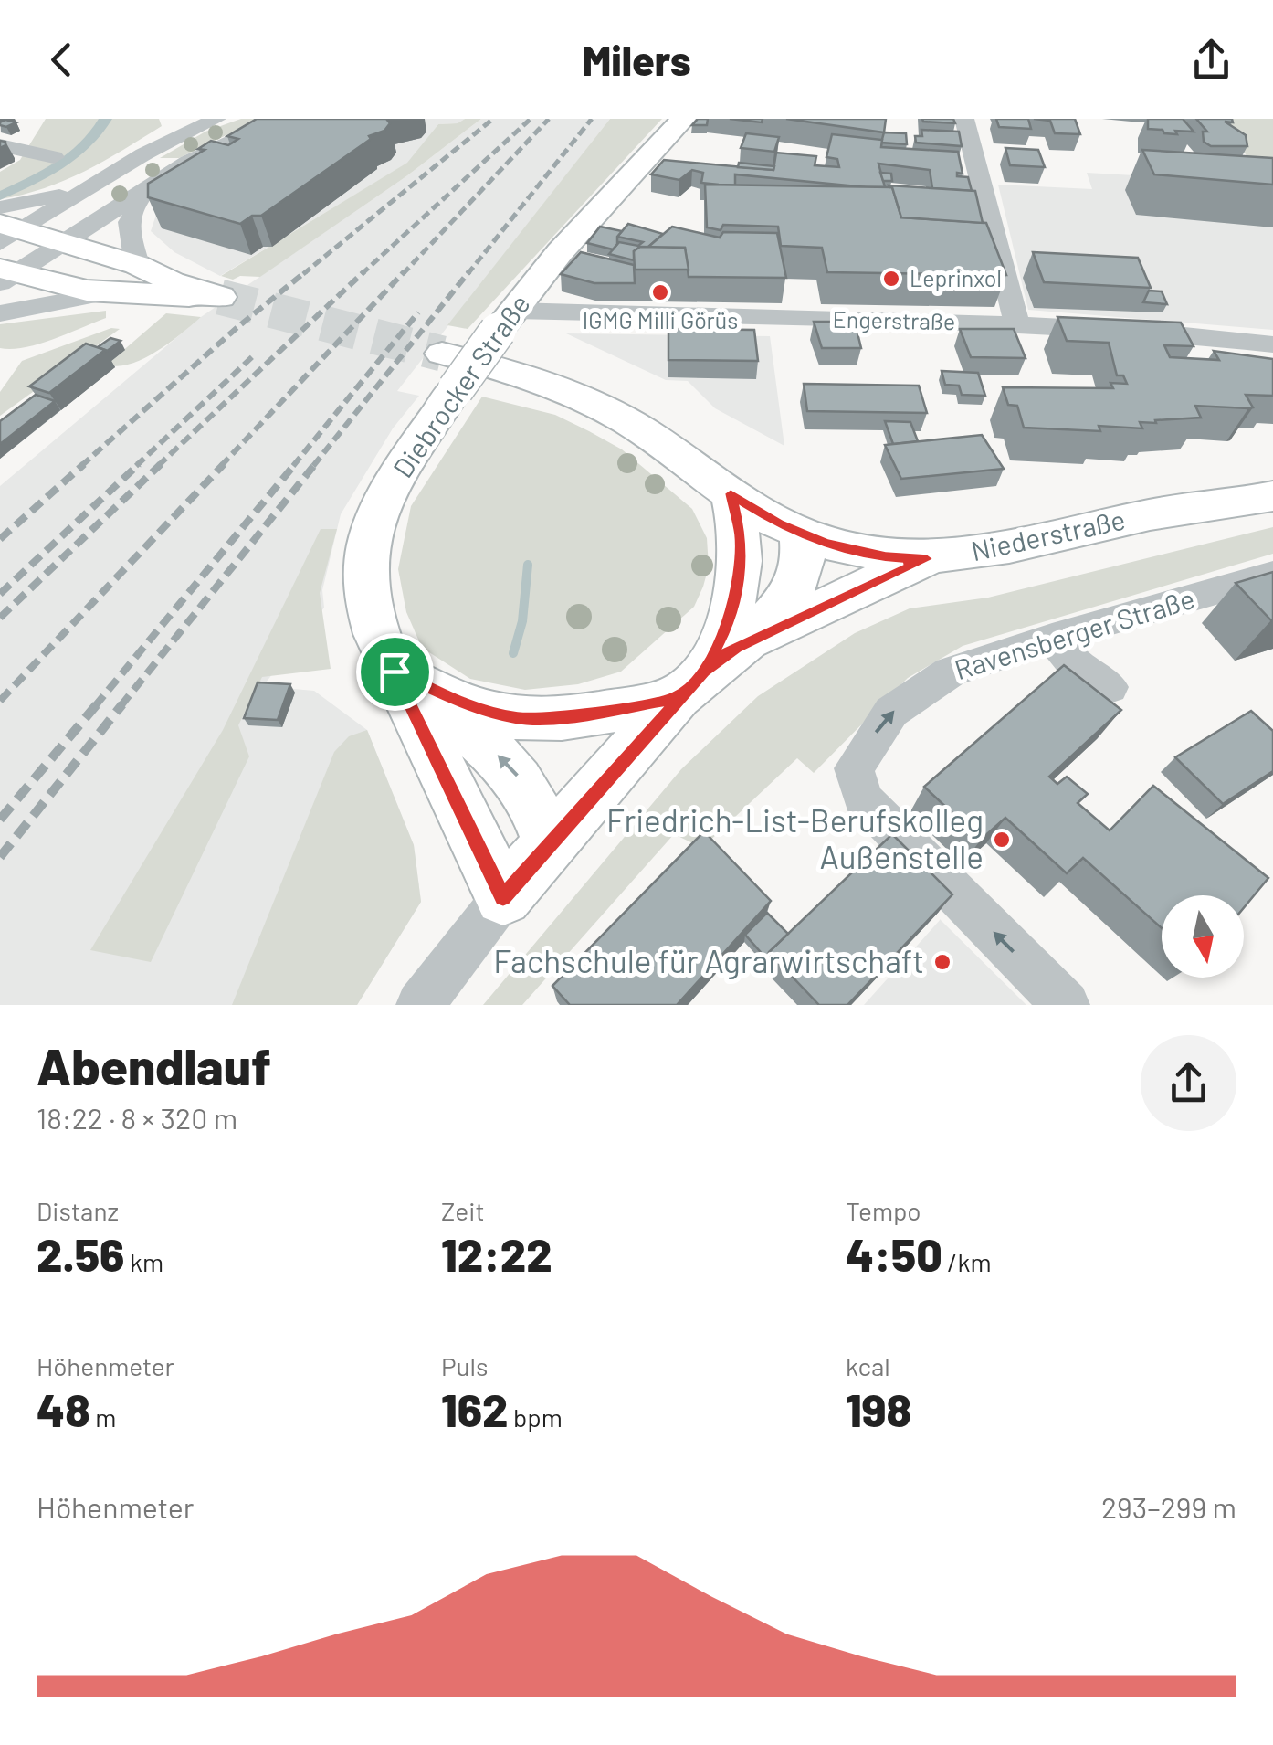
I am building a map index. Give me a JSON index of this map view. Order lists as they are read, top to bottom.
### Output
{
  "streets": {
    "main road": ["Diebrocker Straße", "Niederstraße"],
    "street": ["Engerstraße", "Ravensberger Straße"]
  },
  "crossings": [
    ["Engerstraße", "Diebrocker Straße"],
    ["Diebrocker Straße", "Niederstraße"]
  ],
  "places": [
    "Leprinxol",
    "IGMG Milli Görüs",
    "Friedrich-List-Berufskolleg Außenstelle",
    "Fachschule für Agrarwirtschaft"
  ],
  "north": "bottom",
  "page": {
    "header": "Milers",
    "heading": ["Abendlauf", "18:22 · 8 × 320 m"],
    "stats": [
      ["Distanz", "2.56 km"],
      ["Zeit", "12:22"],
      ["Tempo", "4:50 /km"],
      ["Höhenmeter", "48 m"],
      ["Puls", "162 bpm"],
      ["kcal", "198"]
    ],
    "chart": ["Höhenmeter", "293–299 m"]
  }
}
